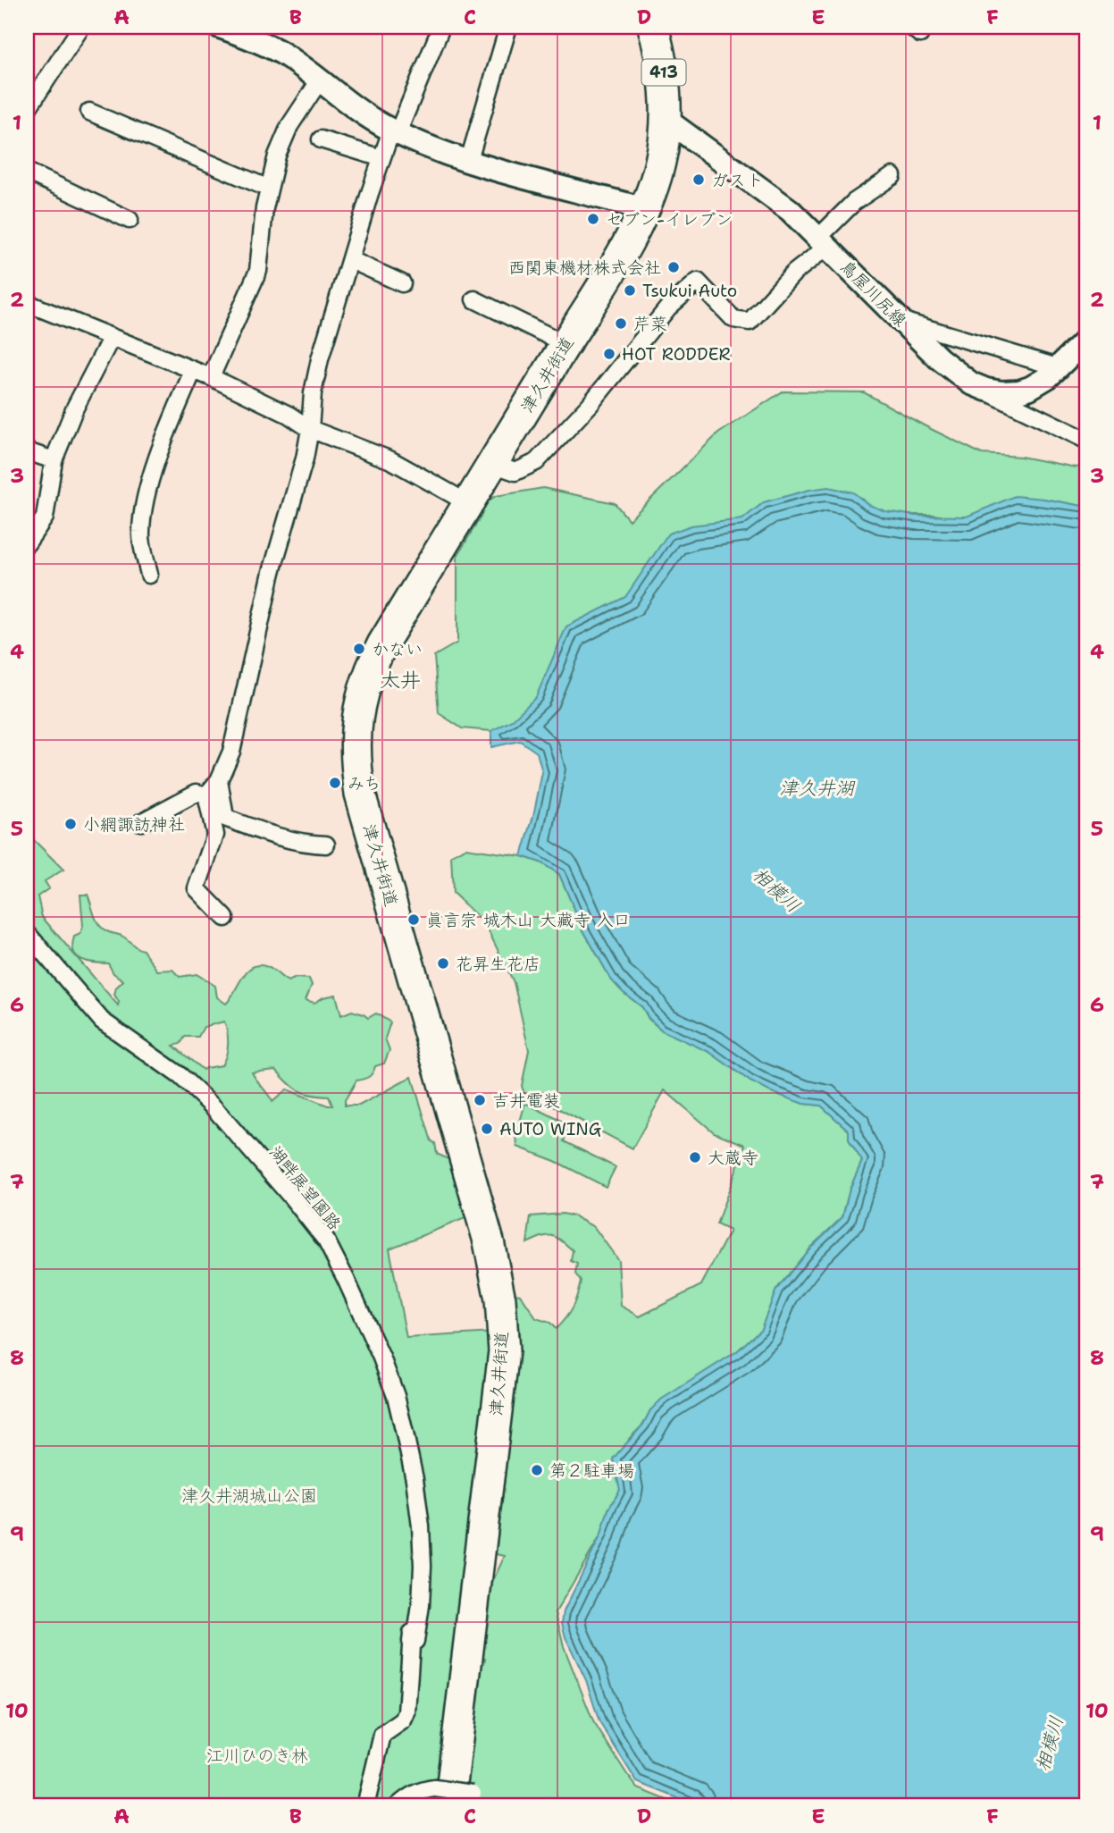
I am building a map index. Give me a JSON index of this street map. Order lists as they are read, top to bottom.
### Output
{
  "streets": {
    "highway": ["413", "津久井街道"],
    "main road": ["鳥屋川尻線"],
    "street": ["湖畔展望園路"]
  },
  "crossings": [
    ["鳥屋川尻線", "津久井街道"]
  ],
  "districts": ["太井"],
  "water": ["津久井湖", "相模川"],
  "parks": ["津久井湖城山公園", "江川ひのき林"],
  "places": [
    "ガスト",
    "セブン-イレブン",
    "西関東機材株式会社",
    "Tsukui Auto",
    "芹菜",
    "HOT RODDER",
    "かない",
    "みち",
    "小網諏訪神社",
    "眞言宗 城木山 大藏寺 入口",
    "花昇生花店",
    "吉井電装",
    "AUTO WING",
    "大蔵寺",
    "第２駐車場"
  ],
  "grid": {
    "columns": [
      "A",
      "B",
      "C",
      "D",
      "E",
      "F"
    ],
    "rows": [
      "1",
      "2",
      "3",
      "4",
      "5",
      "6",
      "7",
      "8",
      "9",
      "10"
    ]
  }
}
